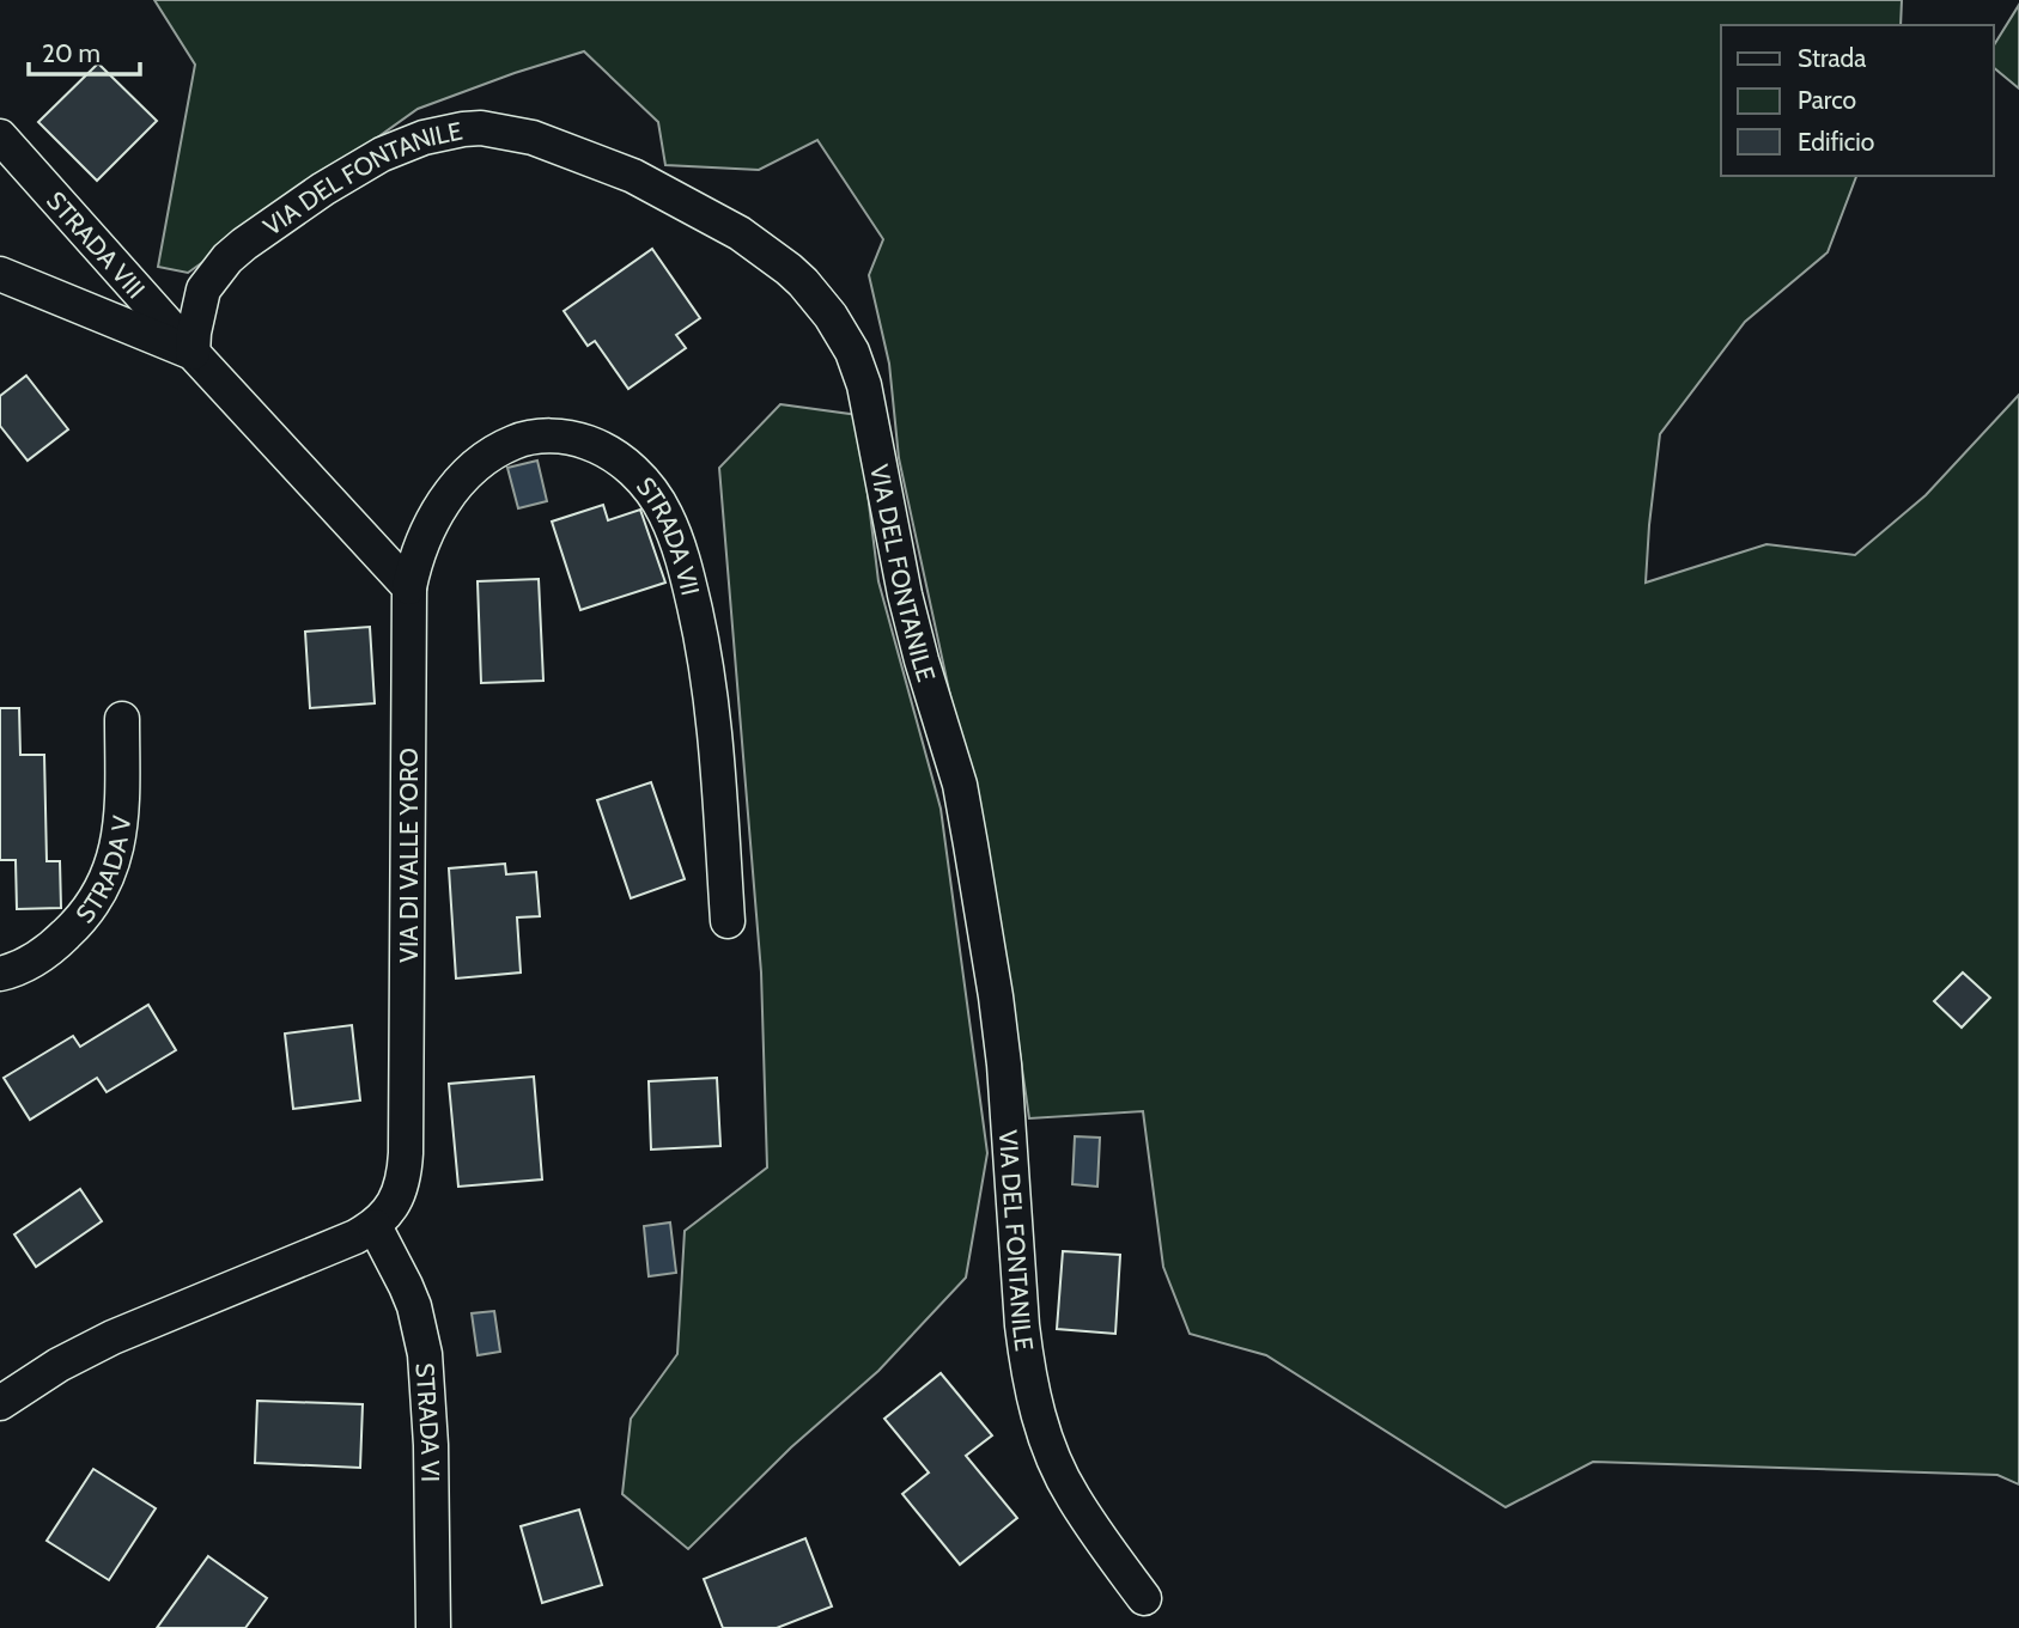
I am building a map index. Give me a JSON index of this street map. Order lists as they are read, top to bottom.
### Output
{
  "streets": {
    "street": [
      "VIA DEL FONTANILE",
      "STRADA VIII",
      "STRADA VII",
      "VIA DI VALLE YORO",
      "STRADA V",
      "STRADA VI"
    ]
  },
  "crossings": [
    ["VIA DEL FONTANILE", "STRADA VIII"],
    ["STRADA VII", "VIA DI VALLE YORO"],
    ["VIA DI VALLE YORO", "STRADA VI"]
  ],
  "legend": ["Strada", "Parco", "Edificio"],
  "scale_bar": "20 m"
}
